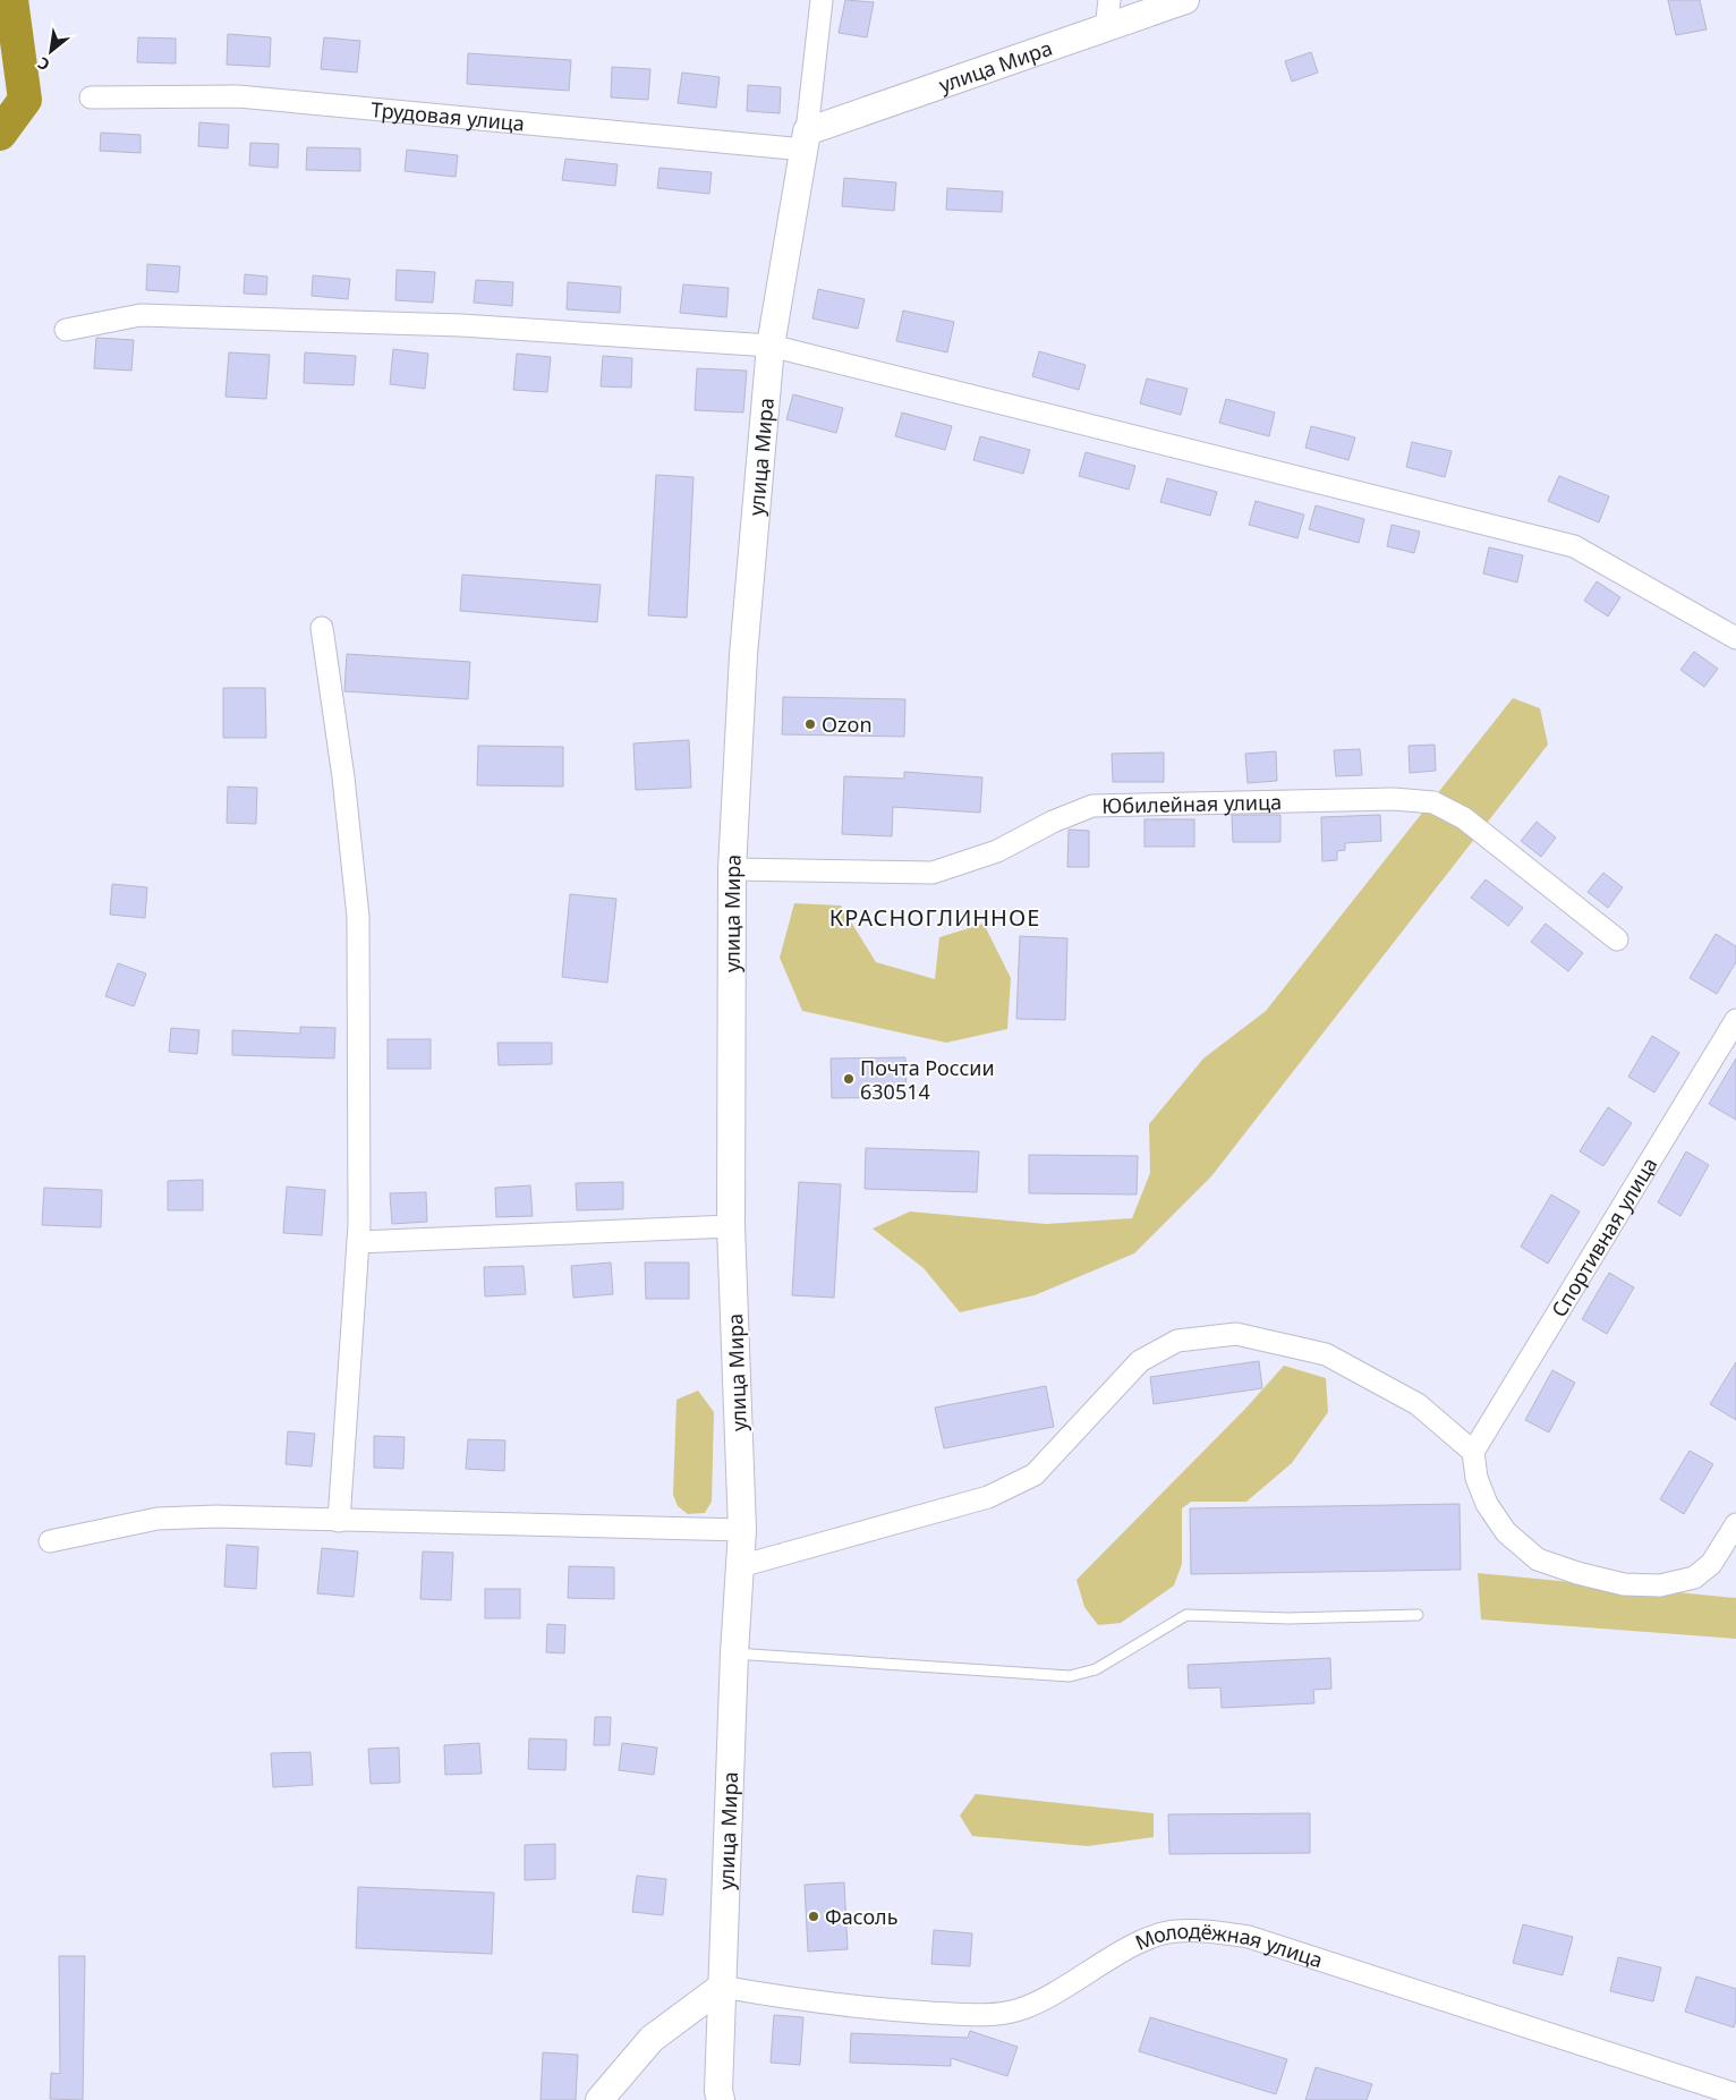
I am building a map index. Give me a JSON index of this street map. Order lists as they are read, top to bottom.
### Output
{
  "streets": {
    "street": [
      "улица Мира",
      "Трудовая улица",
      "Юбилейная улица",
      "Спортивная улица",
      "Молодёжная улица"
    ]
  },
  "crossings": [
    ["улица Мира", "Трудовая улица"],
    ["улица Мира", "Юбилейная улица"],
    ["улица Мира", "Молодёжная улица"]
  ],
  "districts": ["КРАСНОГЛИННОЕ"],
  "places": ["Ozon", "Почта России 630514", "Фасоль"],
  "north": "bottom left"
}
